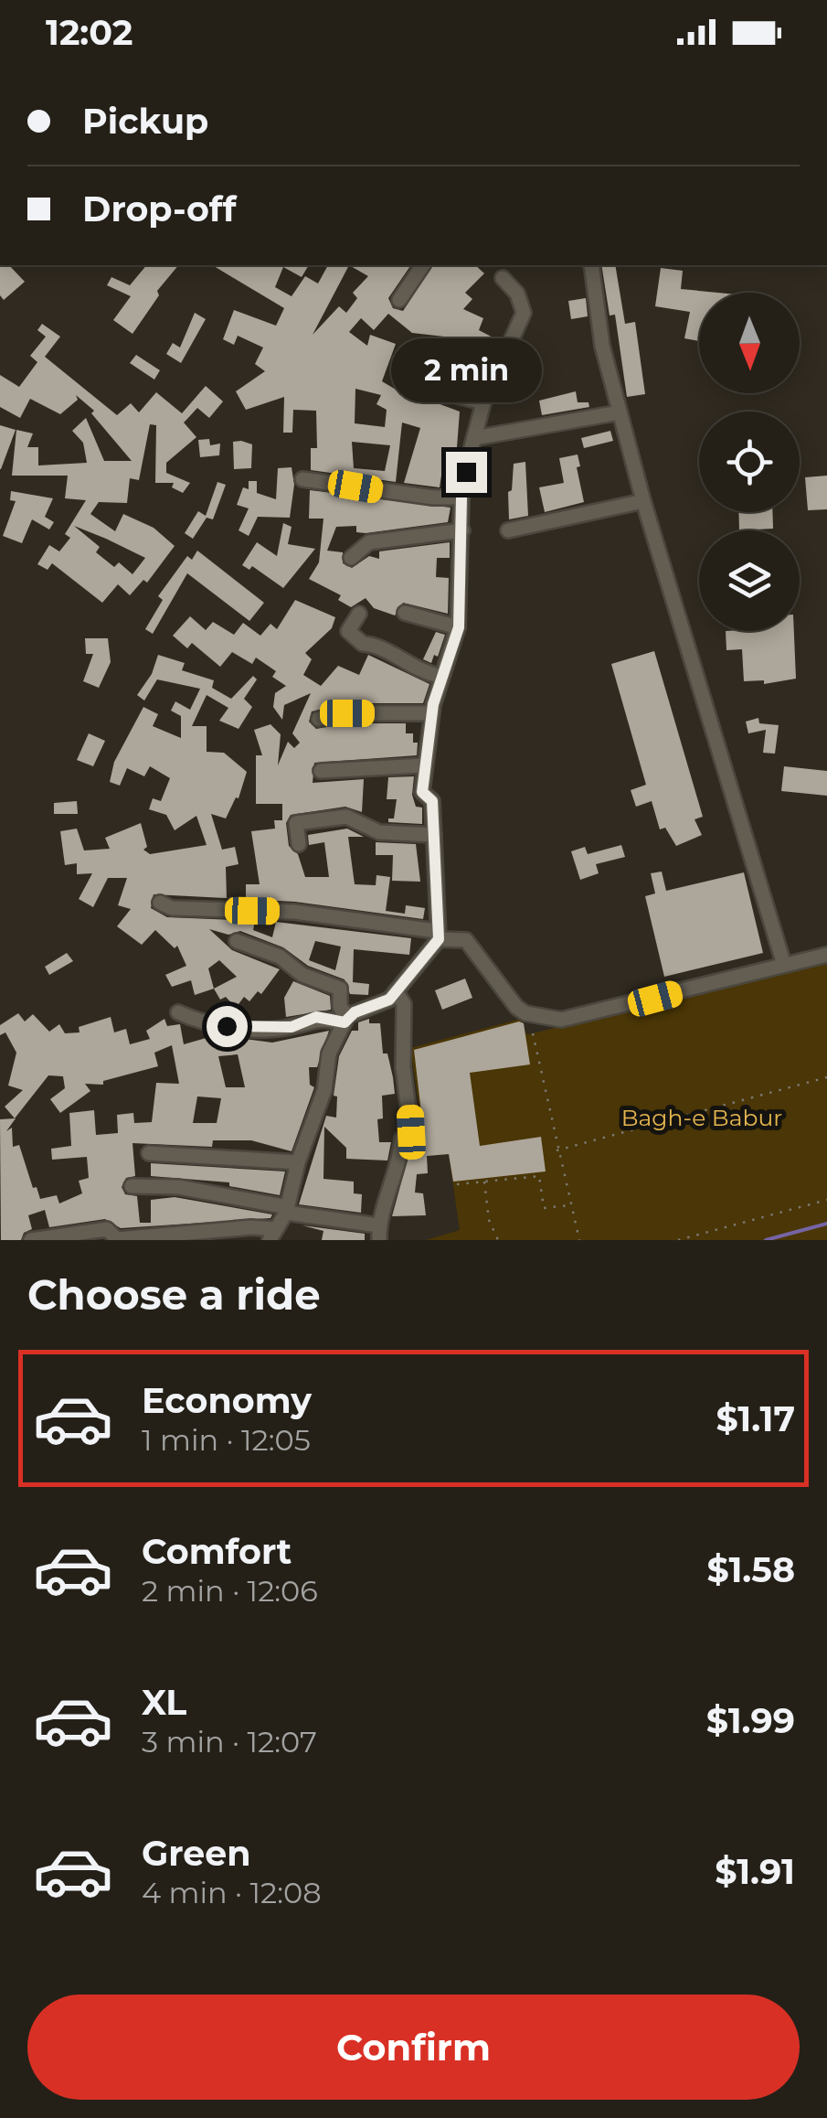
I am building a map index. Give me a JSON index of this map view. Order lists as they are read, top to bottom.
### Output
{
  "parks": ["Bagh-e Babur"],
  "north": "bottom",
  "page": {
    "status": "12:02",
    "banner": ["Pickup", "Drop-off"],
    "bubble": "2 min",
    "heading": "Choose a ride",
    "list": [
      {
        "name": "Economy",
        "note": "1 min · 12:05",
        "value": "$1.17"
      },
      {
        "name": "Comfort",
        "note": "2 min · 12:06",
        "value": "$1.58"
      },
      {
        "name": "XL",
        "note": "3 min · 12:07",
        "value": "$1.99"
      },
      {
        "name": "Green",
        "note": "4 min · 12:08",
        "value": "$1.91"
      }
    ],
    "buttons": "Confirm"
  }
}
